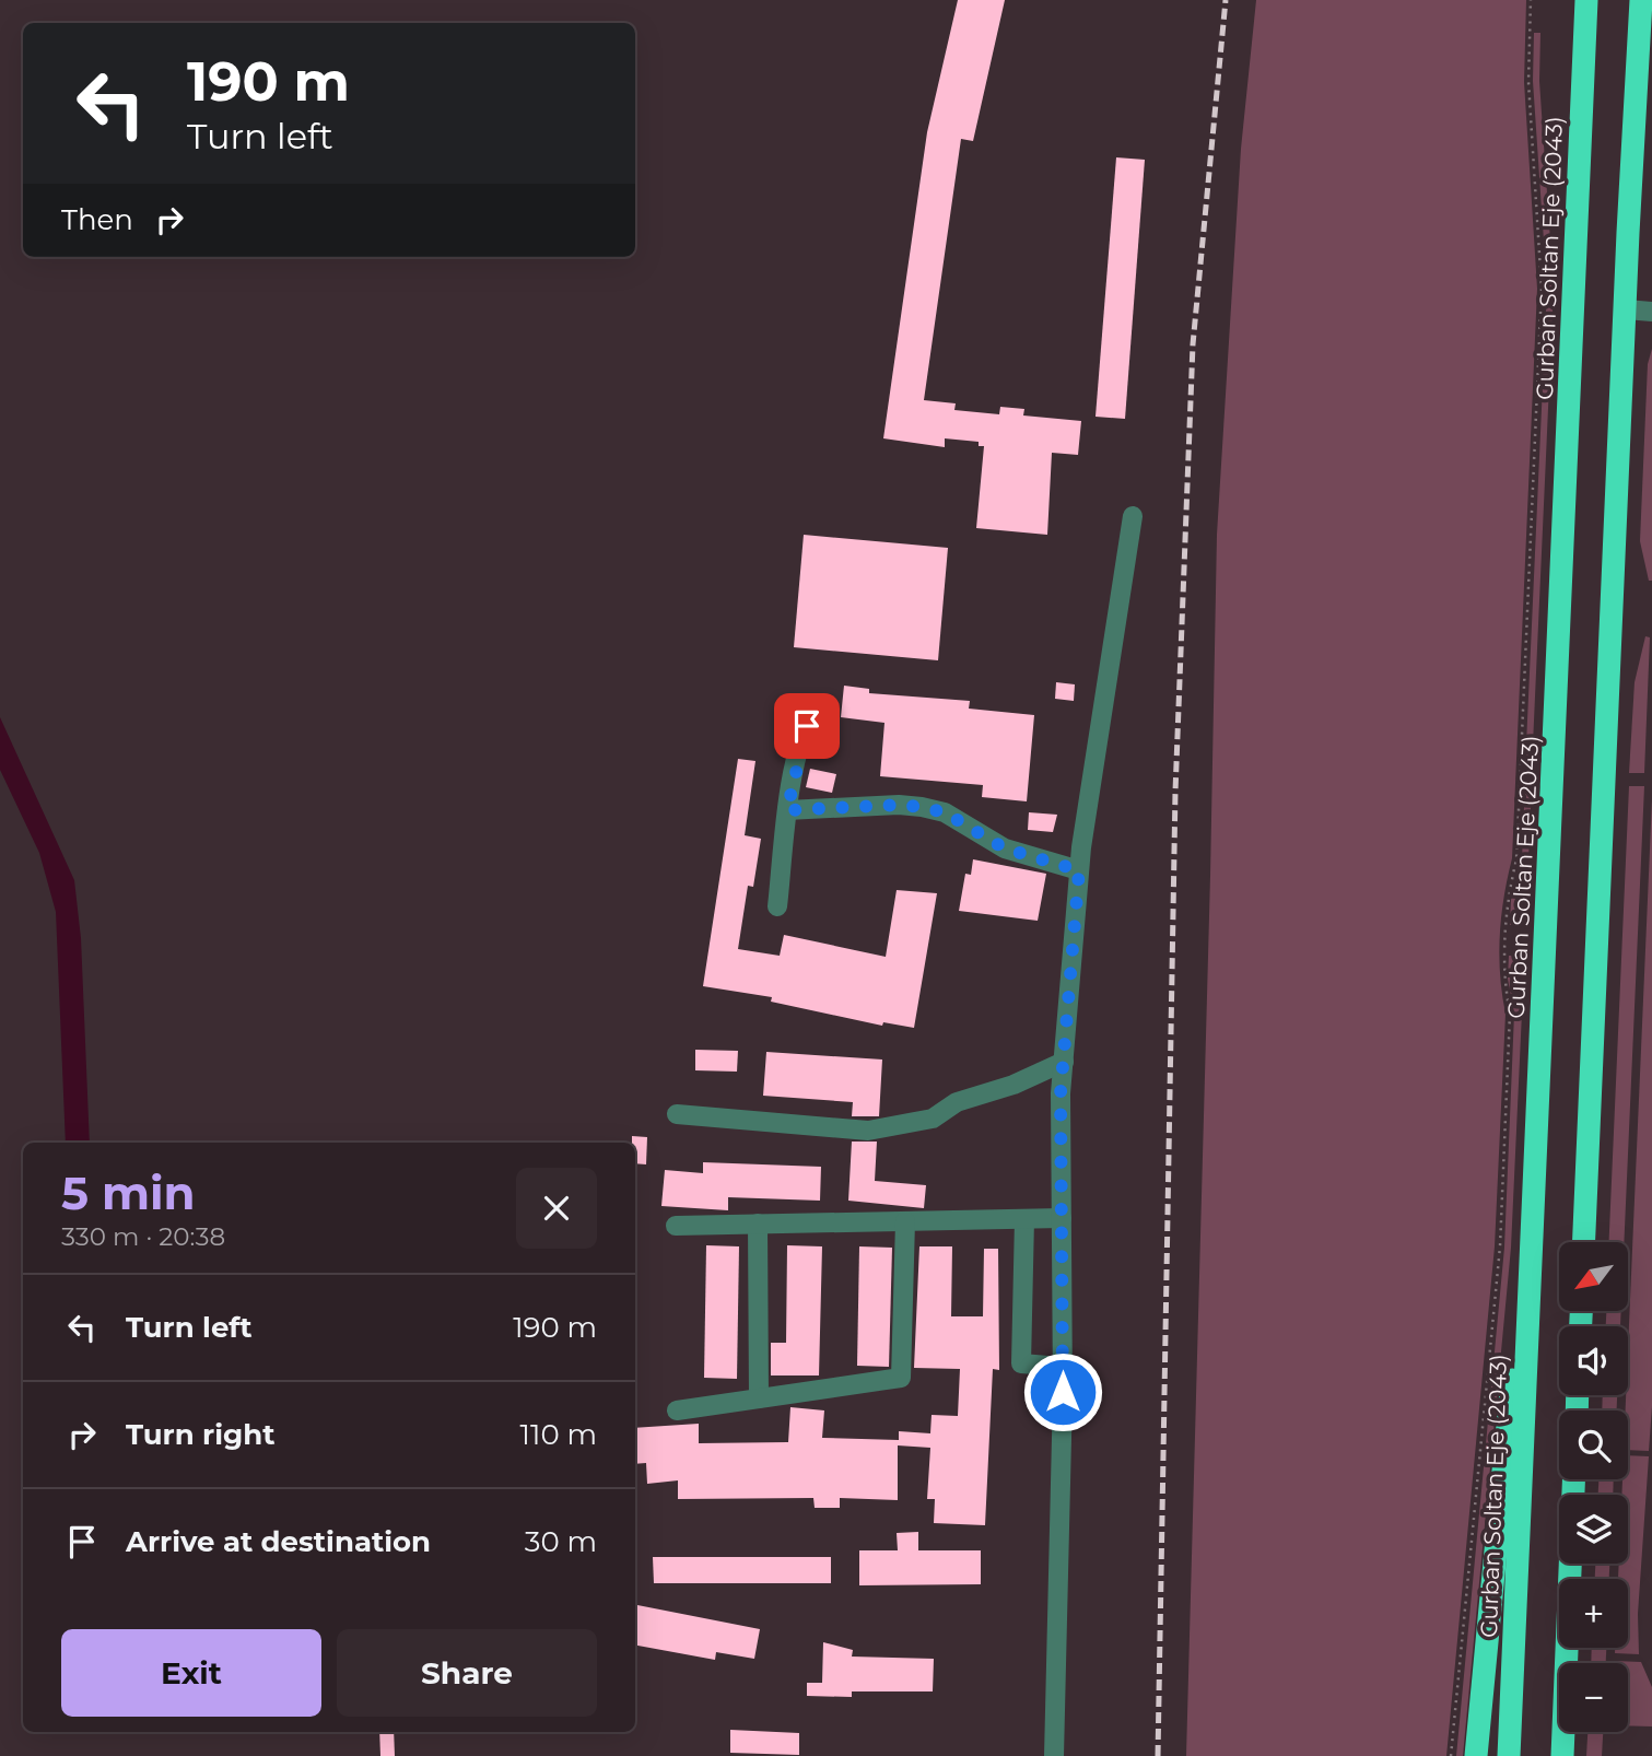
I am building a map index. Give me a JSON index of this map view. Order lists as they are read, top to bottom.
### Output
{
  "streets": {
    "highway": ["Gurban Soltan Eje (2043)"]
  },
  "north": "bottom left",
  "page": {
    "turn": ["190 m", "Turn left"],
    "then": "Then",
    "heading": ["5 min", "330 m · 20:38"],
    "map_buttons": ["+", "−"],
    "list": [
      {
        "name": "Turn left",
        "value": "190 m"
      },
      {
        "name": "Turn right",
        "value": "110 m"
      },
      {
        "name": "Arrive at destination",
        "value": "30 m"
      }
    ],
    "buttons": ["Exit", "Share"]
  }
}
